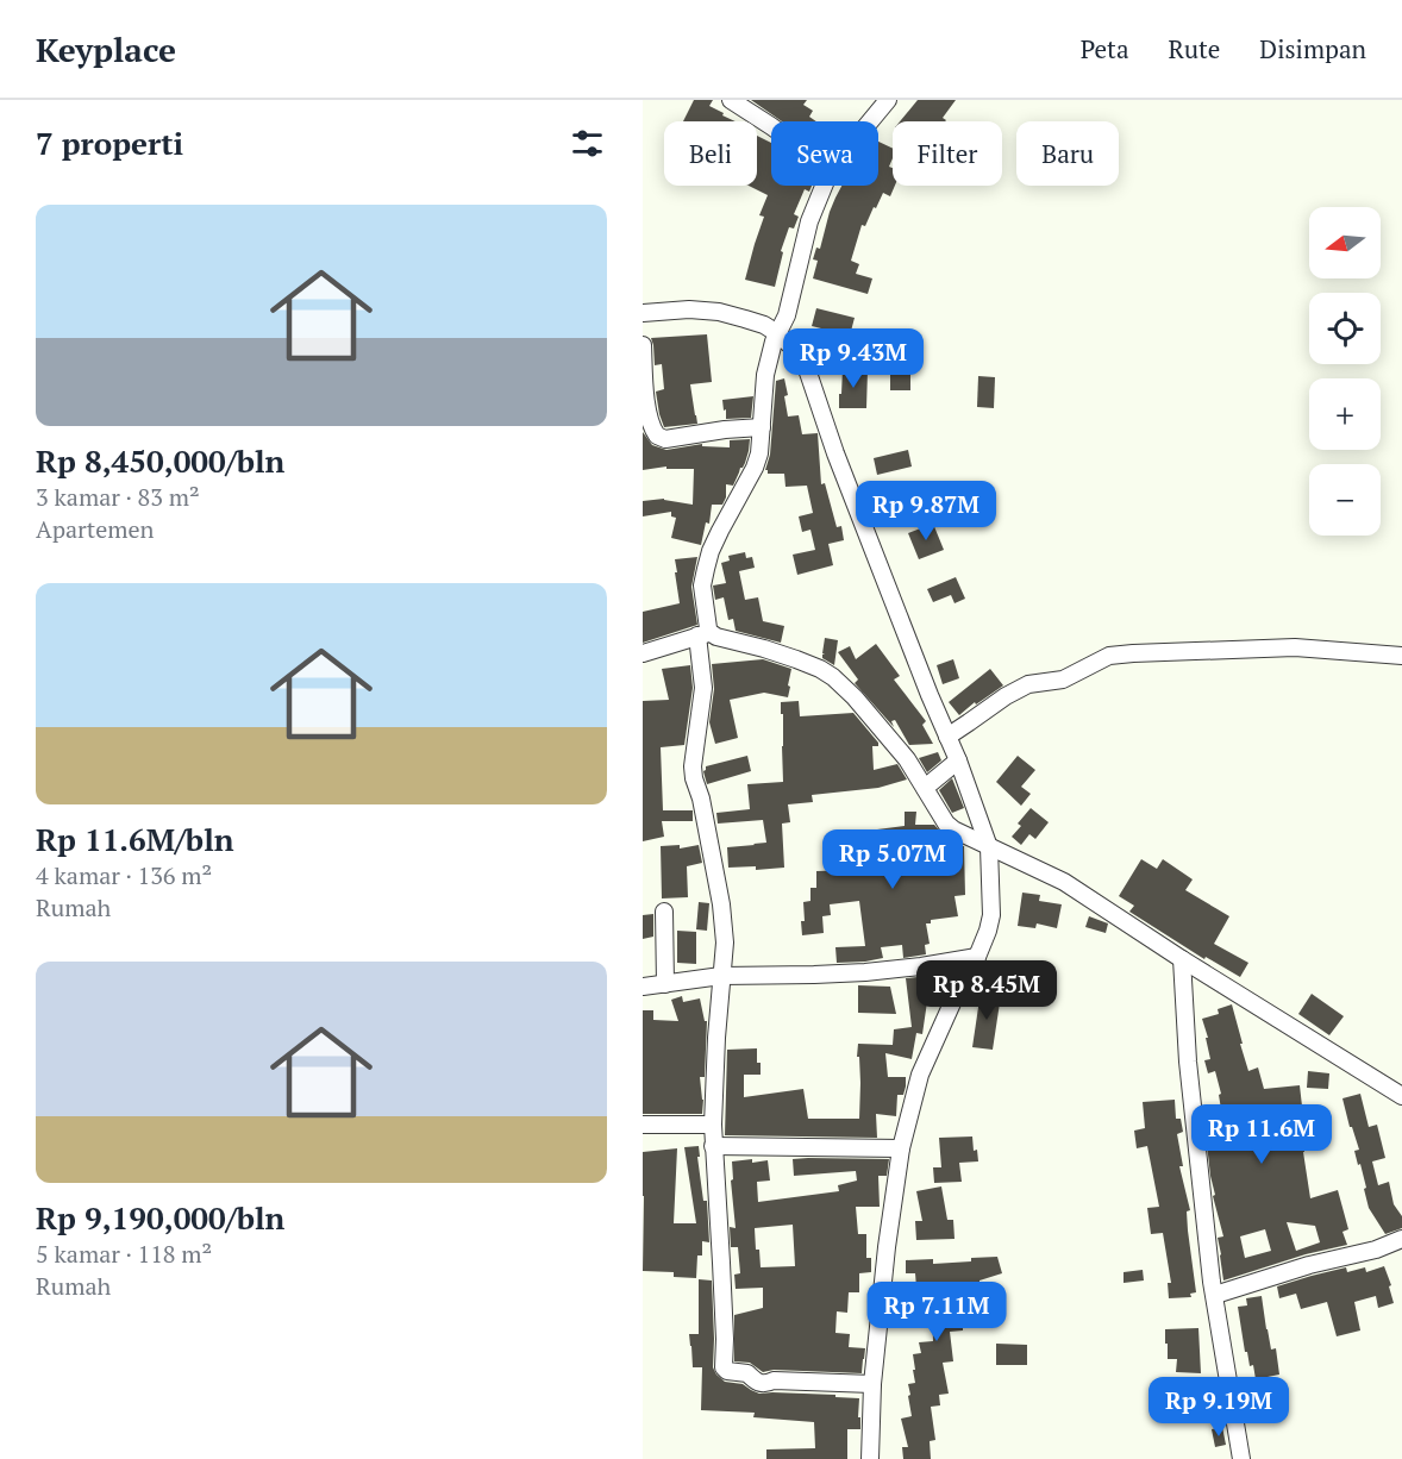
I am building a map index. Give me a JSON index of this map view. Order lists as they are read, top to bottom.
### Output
{
  "north": "left",
  "page": {
    "header": "Keyplace",
    "nav": ["Peta", "Rute", "Disimpan"],
    "heading": "7 properti",
    "chip": [
      "Beli",
      "Sewa",
      "Filter",
      "Baru"
    ],
    "list": [
      {
        "name": "Rp 8,450,000/bln",
        "note": "3 kamar · 83 m² · Apartemen"
      },
      {
        "name": "Rp 11.6M/bln",
        "note": "4 kamar · 136 m² · Rumah"
      },
      {
        "name": "Rp 9,190,000/bln",
        "note": "5 kamar · 118 m² · Rumah"
      }
    ],
    "map_buttons": ["+", "−"],
    "price": [
      "Rp 9.43M",
      "Rp 9.87M",
      "Rp 5.07M",
      "Rp 8.45M",
      "Rp 11.6M",
      "Rp 7.11M",
      "Rp 9.19M"
    ]
  }
}
